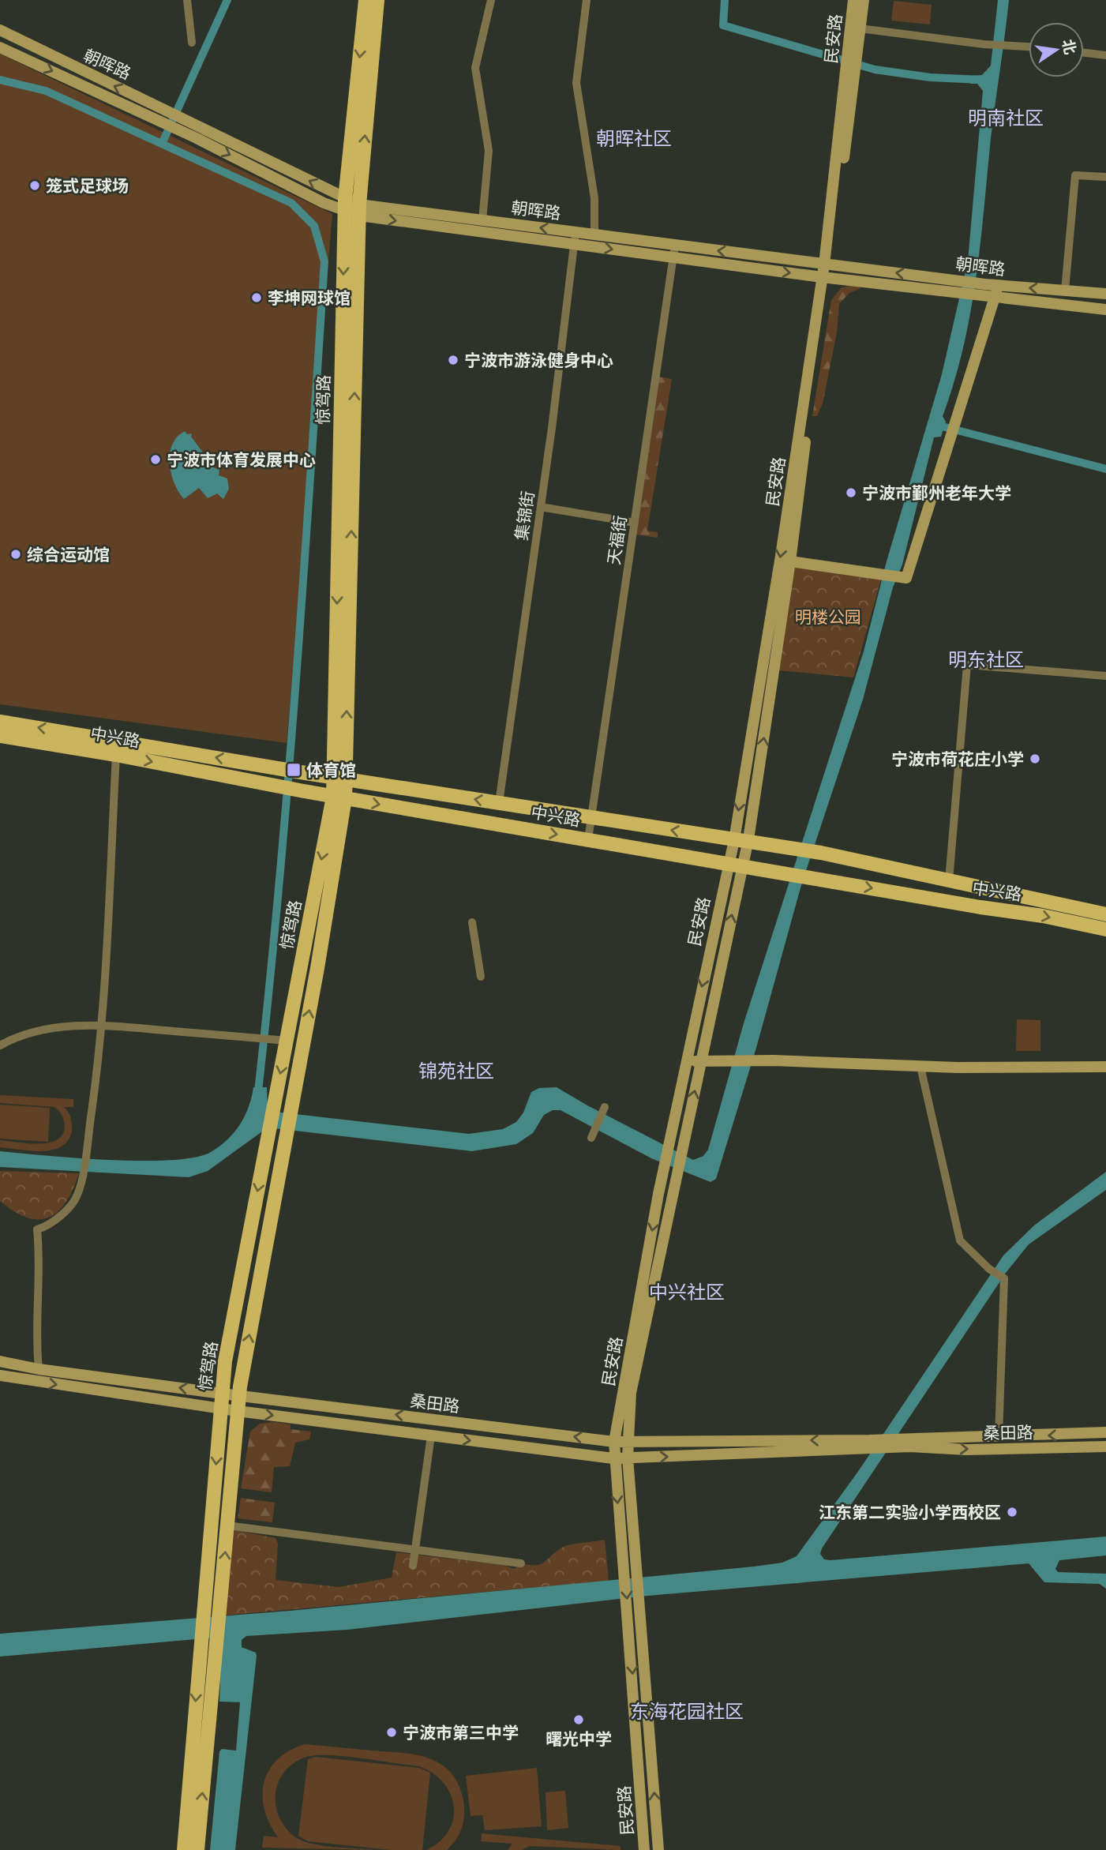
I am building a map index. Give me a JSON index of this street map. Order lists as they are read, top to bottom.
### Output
{
  "streets": {
    "main road": [
      "民安路",
      "朝晖路",
      "惊驾路",
      "中兴路",
      "桑田路"
    ],
    "street": ["集锦街", "天福街"]
  },
  "crossings": [
    ["民安路", "朝晖路"],
    ["民安路", "中兴路"],
    ["民安路", "桑田路"],
    ["朝晖路", "惊驾路"],
    ["朝晖路", "集锦街"],
    ["朝晖路", "天福街"],
    ["惊驾路", "中兴路"],
    ["惊驾路", "桑田路"],
    ["集锦街", "中兴路"],
    ["天福街", "中兴路"]
  ],
  "districts": [
    "明南社区",
    "朝晖社区",
    "明东社区",
    "锦苑社区",
    "中兴社区",
    "东海花园社区"
  ],
  "parks": ["明楼公园"],
  "places": {
    "other": [
      "笼式足球场",
      "李坤网球馆",
      "宁波市游泳健身中心",
      "宁波市体育发展中心",
      "宁波市鄞州老年大学",
      "综合运动馆",
      "宁波市荷花庄小学",
      "江东第二实验小学西校区",
      "曙光中学",
      "宁波市第三中学"
    ],
    "transit": ["体育馆"]
  },
  "north": "right"
}
